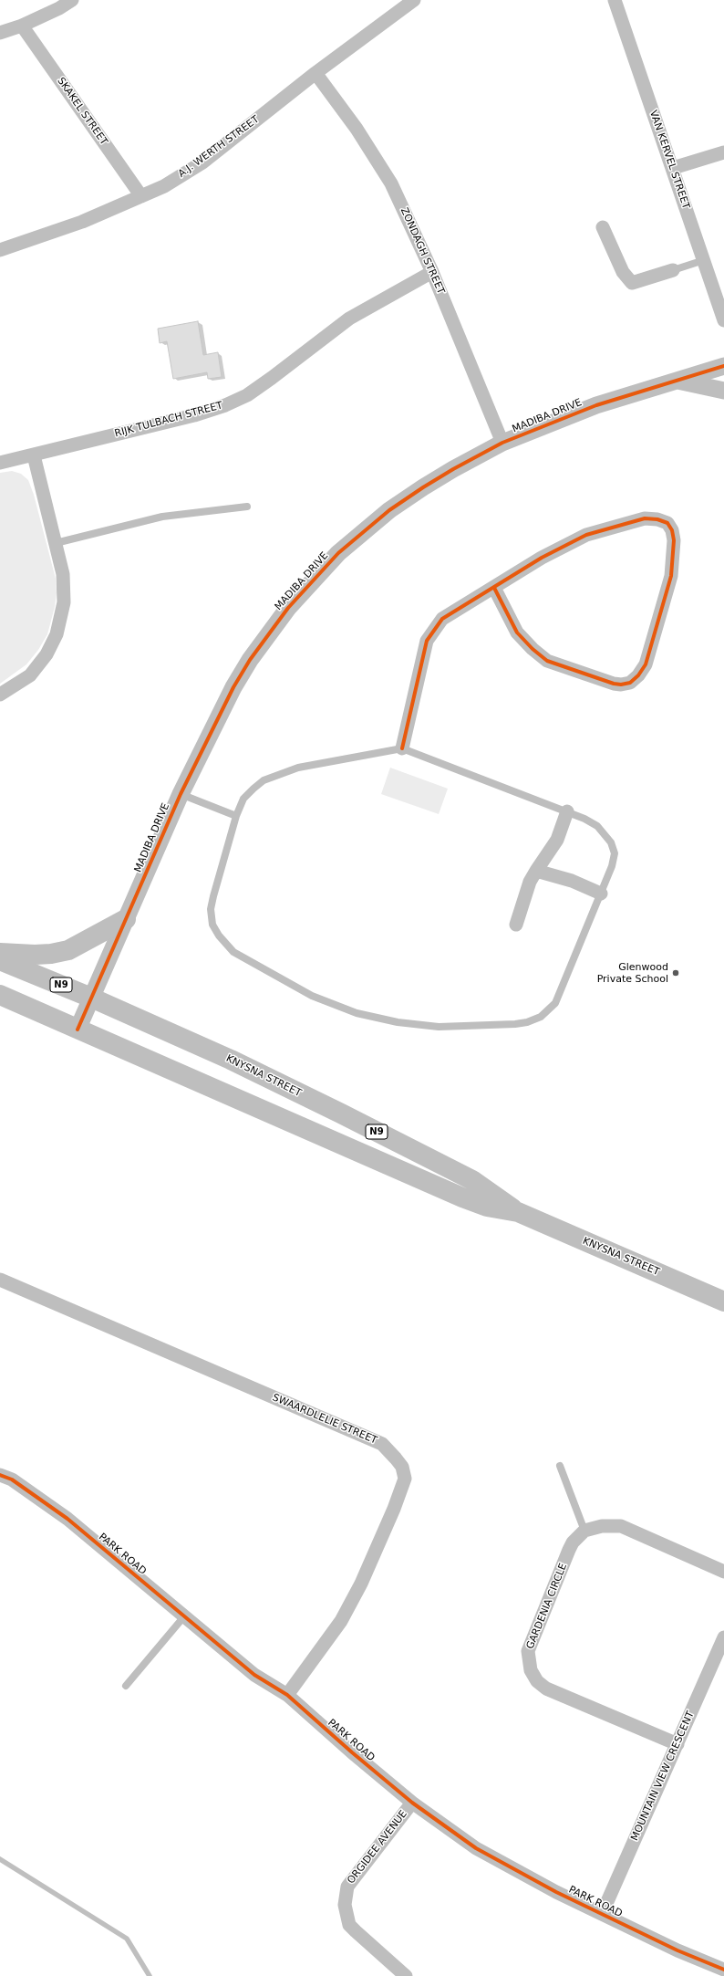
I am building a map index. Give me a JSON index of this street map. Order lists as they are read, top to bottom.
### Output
{
  "streets": {
    "highway": ["N9", "KNYSNA STREET"],
    "street": [
      "SKAKEL STREET",
      "A.J. WERTH STREET",
      "VAN KERVEL STREET",
      "ZONDAGH STREET",
      "MADIBA DRIVE",
      "RIJK TULBACH STREET",
      "SWAARDLELIE STREET",
      "PARK ROAD",
      "GARDENIA CIRCLE",
      "MOUNTAIN VIEW CRESCENT",
      "ORGIDEE AVENUE"
    ]
  },
  "crossings": [
    ["SKAKEL STREET", "A.J. WERTH STREET"],
    ["A.J. WERTH STREET", "ZONDAGH STREET"],
    ["ZONDAGH STREET", "MADIBA DRIVE"],
    ["ZONDAGH STREET", "RIJK TULBACH STREET"],
    ["MADIBA DRIVE", "KNYSNA STREET"],
    ["SWAARDLELIE STREET", "PARK ROAD"],
    ["PARK ROAD", "MOUNTAIN VIEW CRESCENT"],
    ["PARK ROAD", "ORGIDEE AVENUE"],
    ["GARDENIA CIRCLE", "MOUNTAIN VIEW CRESCENT"]
  ],
  "places": ["Glenwood Private School"]
}
